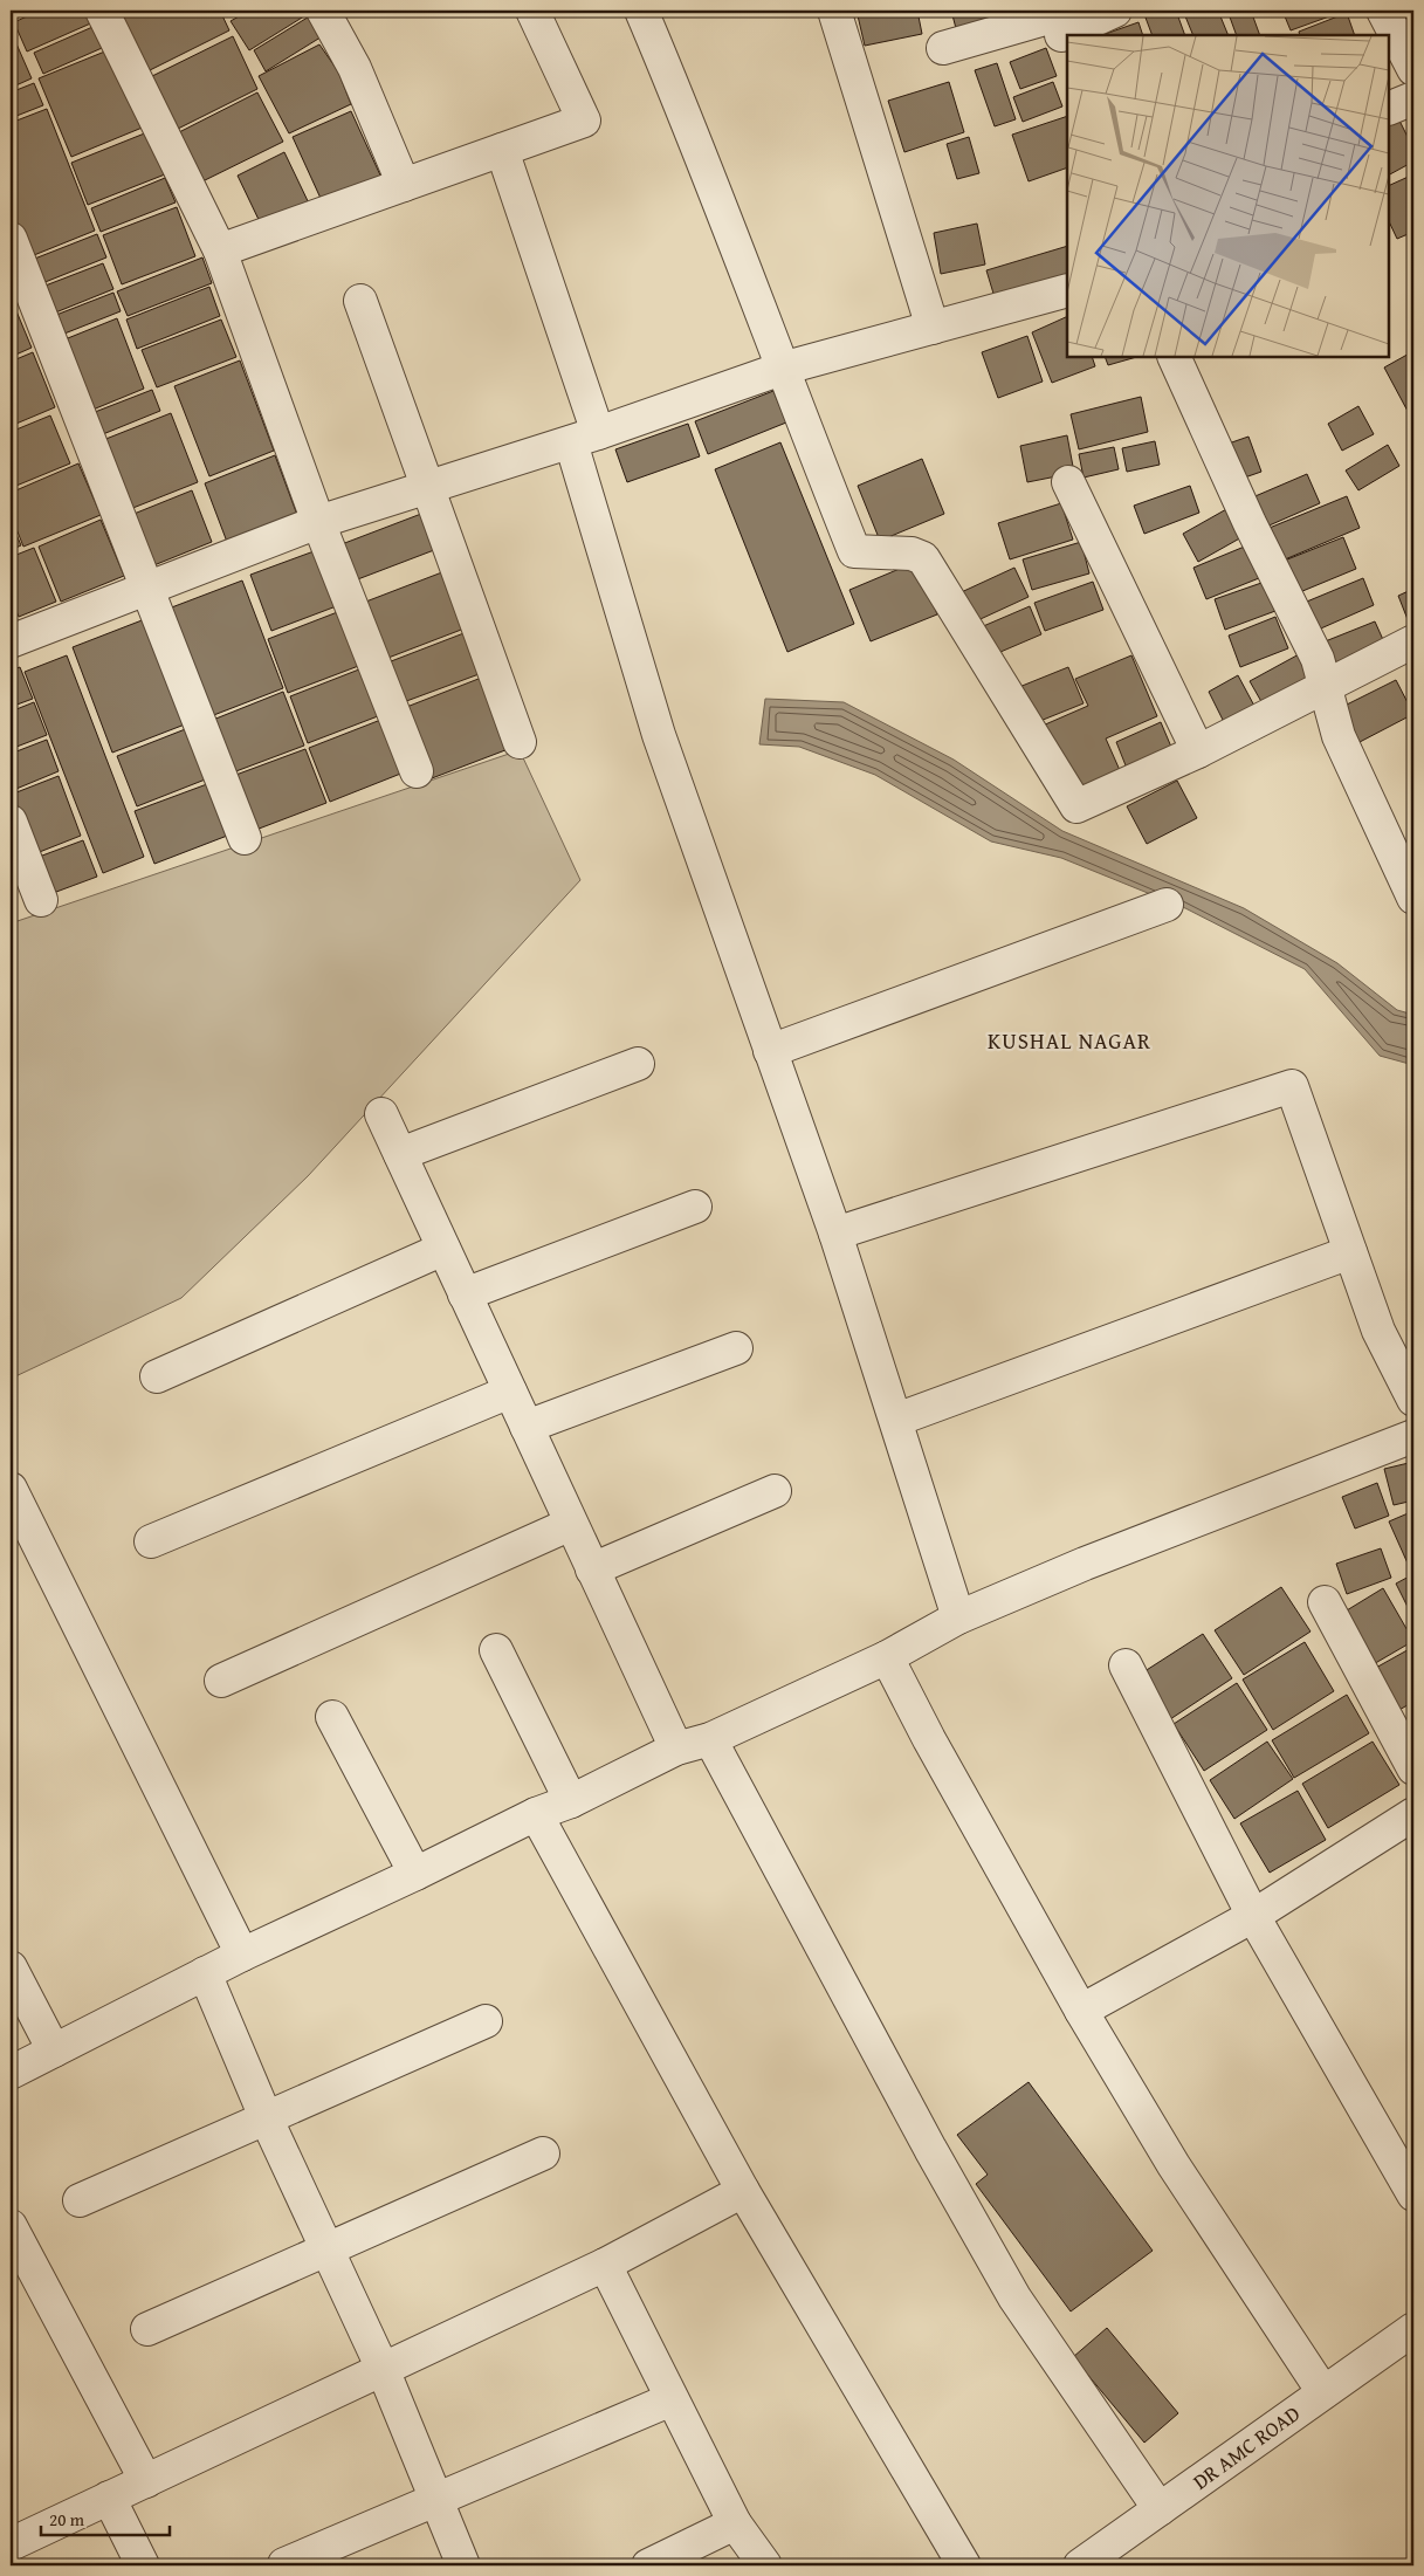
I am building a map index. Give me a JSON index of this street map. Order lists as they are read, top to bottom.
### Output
{
  "streets": {
    "street": ["DR AMC ROAD"]
  },
  "districts": ["KUSHAL NAGAR"],
  "scale_bar": "20 m"
}
